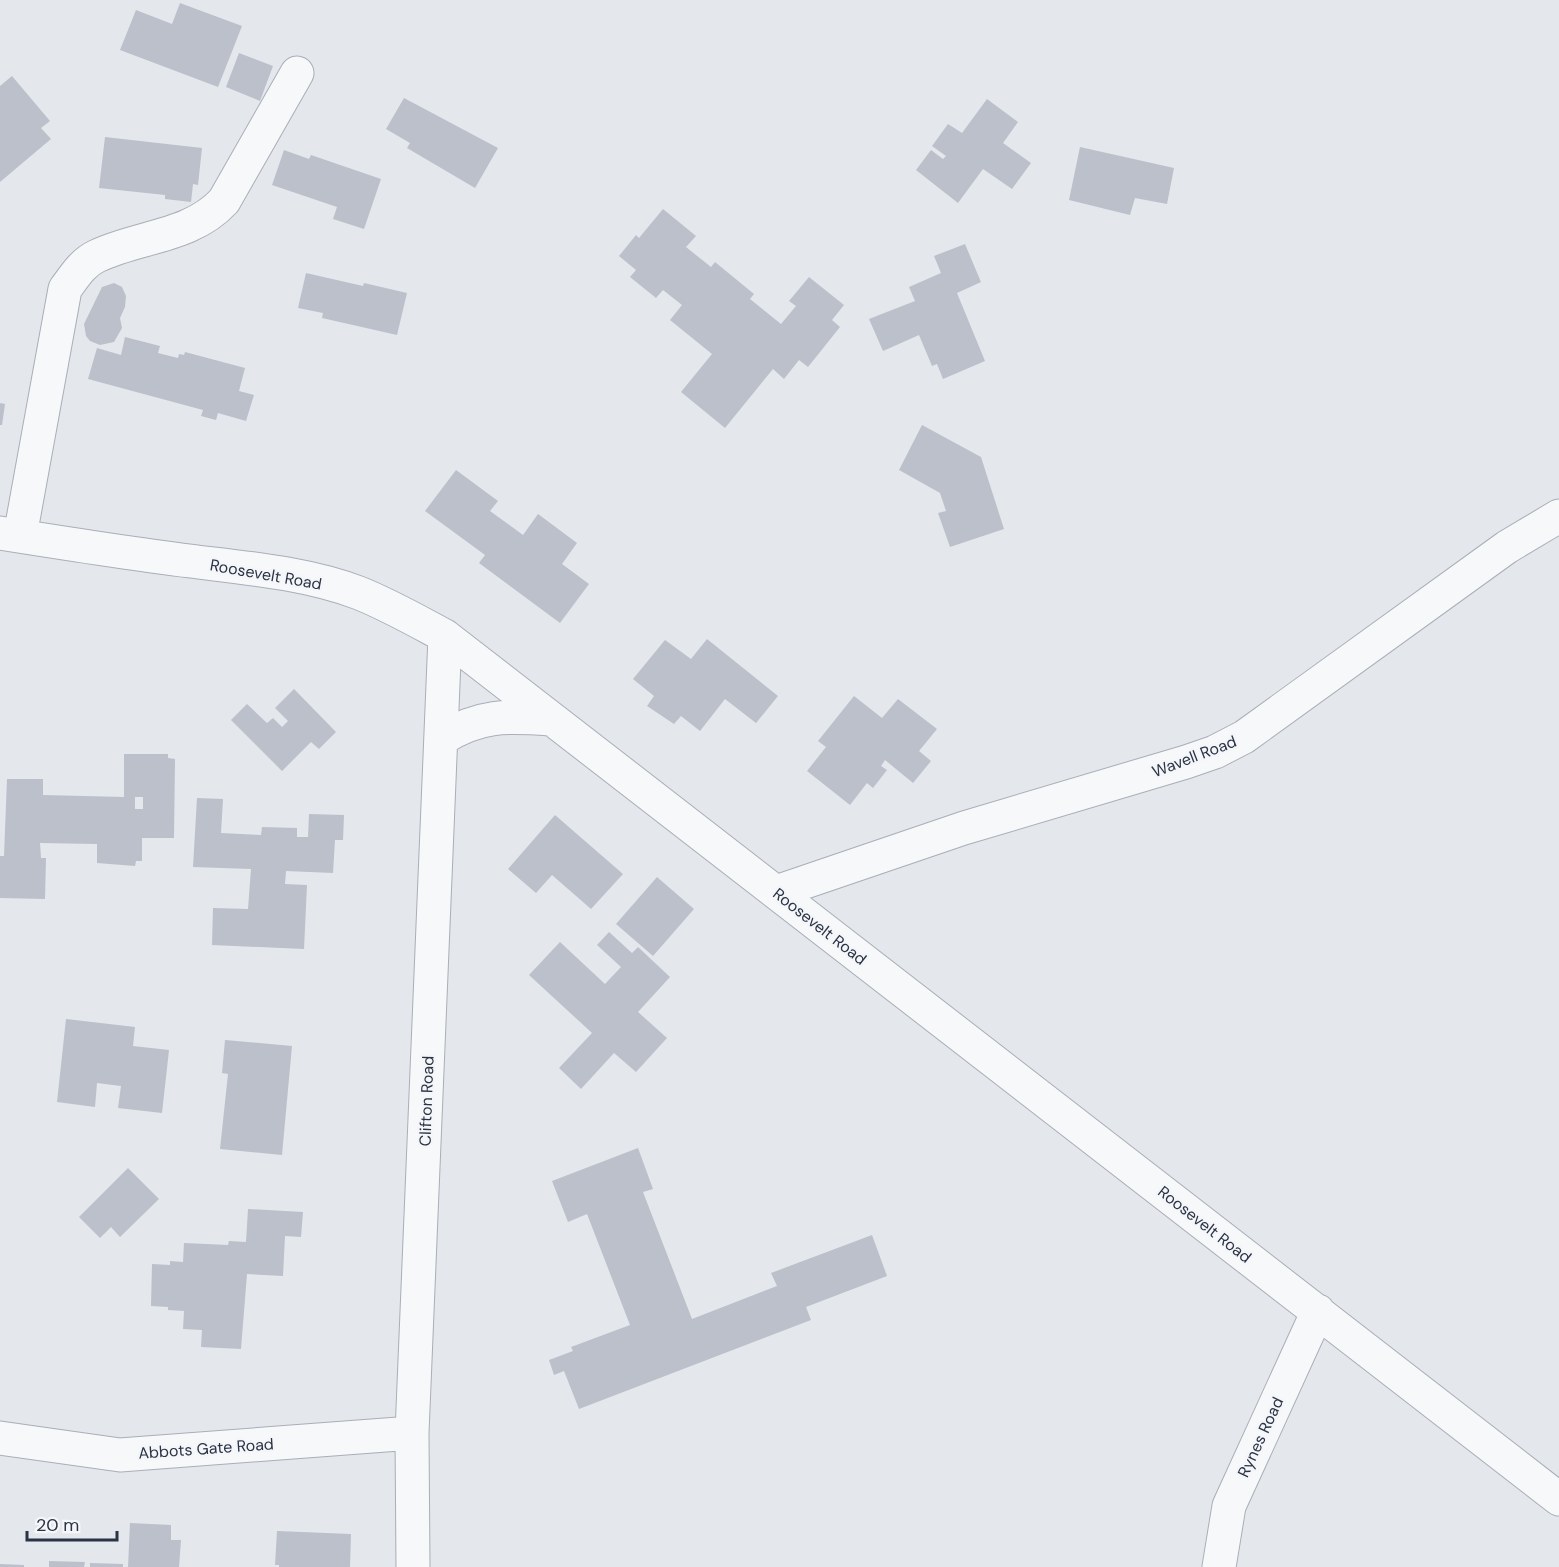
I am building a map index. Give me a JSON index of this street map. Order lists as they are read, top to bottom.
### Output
{
  "streets": {
    "street": [
      "Roosevelt Road",
      "Wavell Road",
      "Clifton Road",
      "Rynes Road",
      "Abbots Gate Road"
    ]
  },
  "crossings": [
    ["Roosevelt Road", "Wavell Road"],
    ["Roosevelt Road", "Clifton Road"],
    ["Roosevelt Road", "Rynes Road"],
    ["Clifton Road", "Abbots Gate Road"]
  ],
  "scale_bar": "20 m"
}
